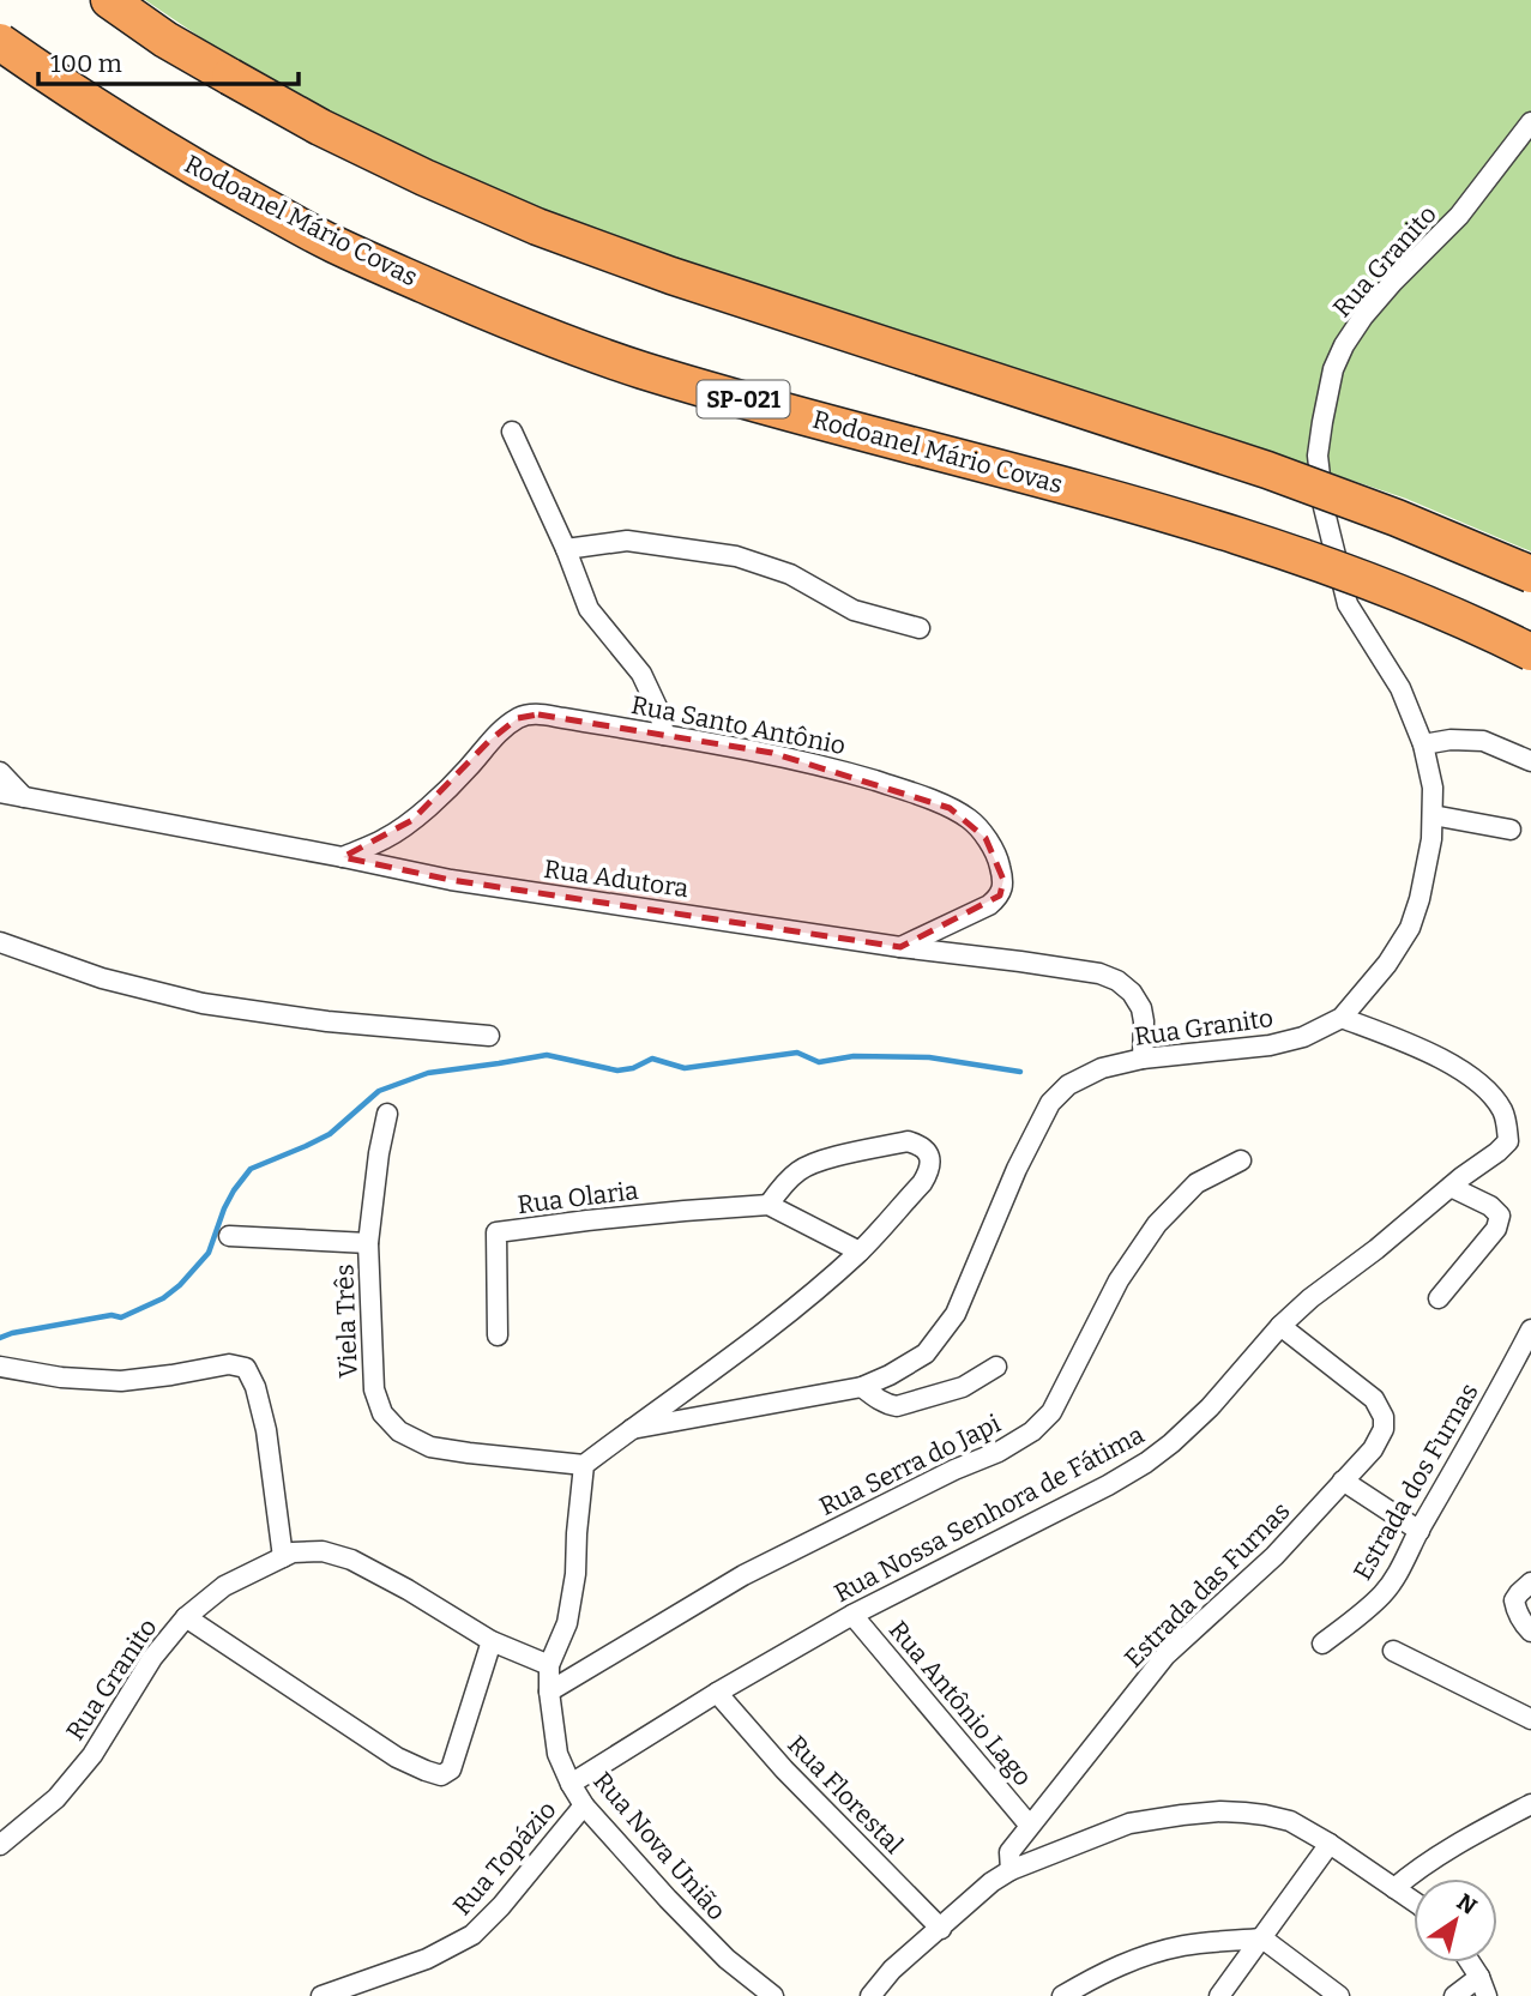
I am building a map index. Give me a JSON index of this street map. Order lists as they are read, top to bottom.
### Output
{
  "streets": {
    "highway": ["Rodoanel Mário Covas", "SP-021"],
    "street": [
      "Rua Granito",
      "Rua Santo Antônio",
      "Rua Adutora",
      "Rua Olaria",
      "Viela Três",
      "Rua Serra do Japi",
      "Estrada dos Furnas",
      "Rua Nossa Senhora de Fátima",
      "Estrada das Furnas",
      "Rua Antônio Lago",
      "Rua Florestal",
      "Rua Nova União",
      "Rua Topázio"
    ]
  },
  "crossings": [
    ["Rua Granito", "Rua Adutora"],
    ["Rua Granito", "Rua Nossa Senhora de Fátima"],
    ["Rua Granito", "Rua Nova União"],
    ["Rua Santo Antônio", "Rua Adutora"],
    ["Viela Três", "Rua Nova União"],
    ["Rua Serra do Japi", "Rua Nova União"],
    ["Rua Nossa Senhora de Fátima", "Estrada das Furnas"],
    ["Rua Nossa Senhora de Fátima", "Rua Antônio Lago"],
    ["Rua Nossa Senhora de Fátima", "Rua Florestal"],
    ["Rua Nossa Senhora de Fátima", "Rua Nova União"],
    ["Estrada das Furnas", "Rua Antônio Lago"],
    ["Rua Nova União", "Rua Topázio"]
  ],
  "scale_bar": "100 m",
  "north": "top right"
}
